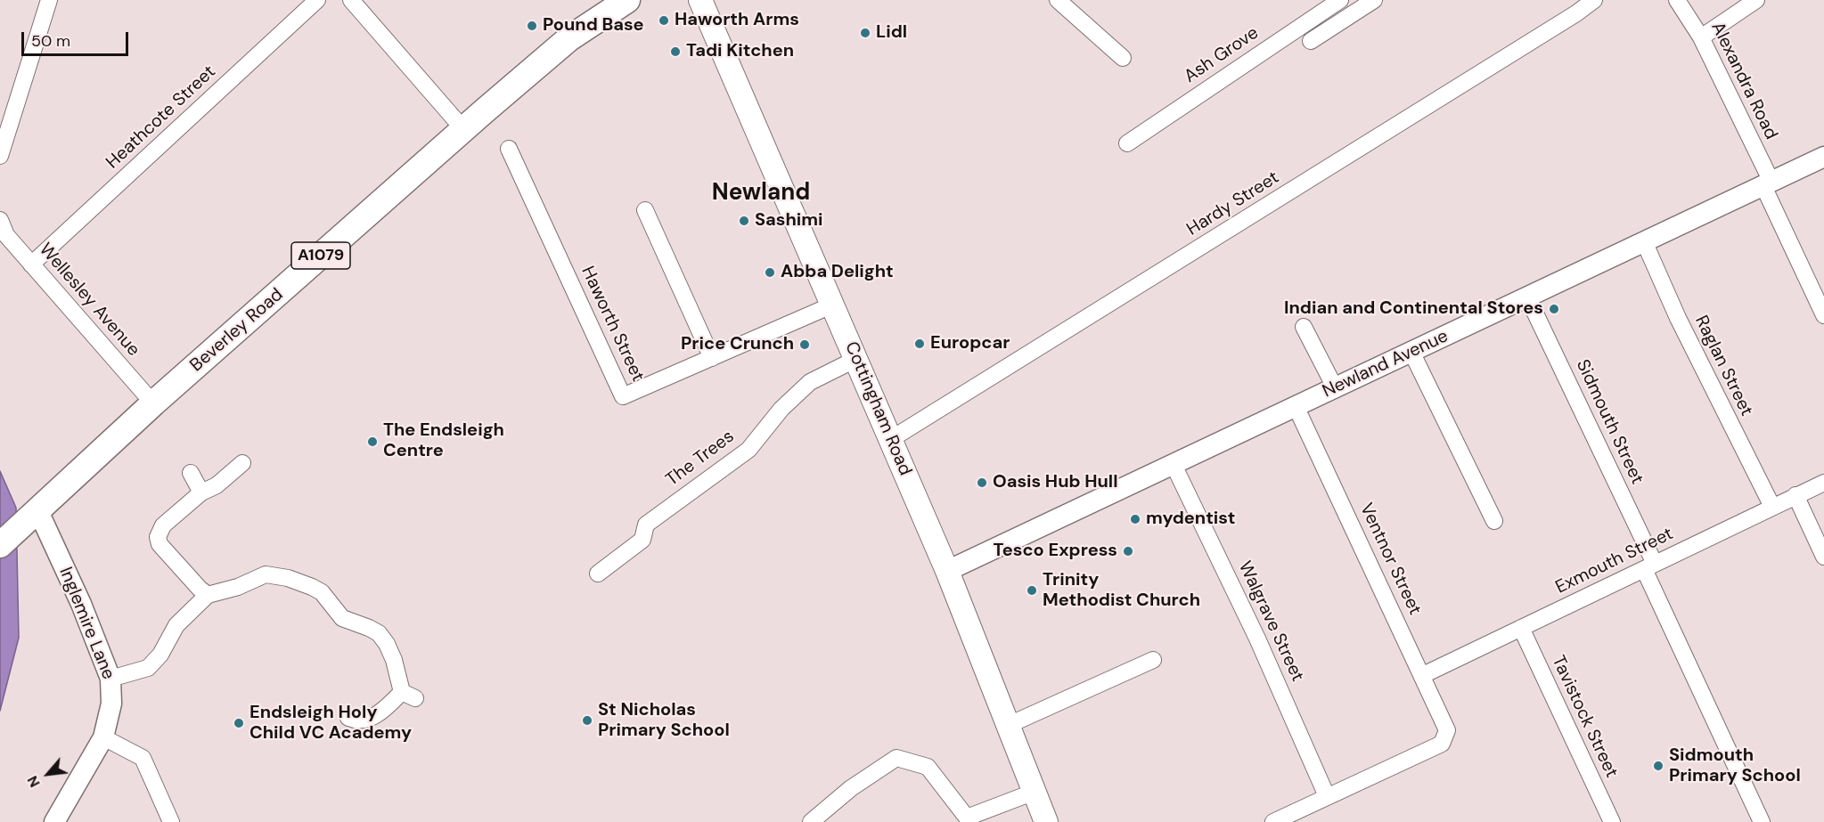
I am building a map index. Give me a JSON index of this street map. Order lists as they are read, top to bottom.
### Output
{
  "streets": {
    "main road": ["A1079", "Beverley Road", "Cottingham Road"],
    "street": [
      "Ash Grove",
      "Alexandra Road",
      "Heathcote Street",
      "Hardy Street",
      "Wellesley Avenue",
      "Haworth Street",
      "Newland Avenue",
      "Raglan Street",
      "Sidmouth Street",
      "The Trees",
      "Ventnor Street",
      "Exmouth Street",
      "Walgrave Street",
      "Inglemire Lane",
      "Tavistock Street"
    ]
  },
  "crossings": [
    ["Alexandra Road", "Newland Avenue"],
    ["Heathcote Street", "Wellesley Avenue"],
    ["Hardy Street", "Cottingham Road"],
    ["Wellesley Avenue", "Beverley Road"],
    ["Haworth Street", "Cottingham Road"],
    ["Beverley Road", "Inglemire Lane"],
    ["Newland Avenue", "Raglan Street"],
    ["Newland Avenue", "Cottingham Road"],
    ["Newland Avenue", "Sidmouth Street"],
    ["Newland Avenue", "Ventnor Street"],
    ["Newland Avenue", "Walgrave Street"],
    ["Raglan Street", "Exmouth Street"],
    ["Cottingham Road", "The Trees"],
    ["Sidmouth Street", "Exmouth Street"],
    ["Ventnor Street", "Exmouth Street"],
    ["Ventnor Street", "Walgrave Street"],
    ["Exmouth Street", "Tavistock Street"]
  ],
  "districts": ["Newland"],
  "places": [
    "Haworth Arms",
    "Pound Base",
    "Lidl",
    "Tadi Kitchen",
    "Sashimi",
    "Abba Delight",
    "Indian and Continental Stores",
    "Europcar",
    "Price Crunch",
    "The Endsleigh Centre",
    "Oasis Hub Hull",
    "mydentist",
    "Tesco Express",
    "Trinity Methodist Church",
    "St Nicholas Primary School",
    "Endsleigh Holy Child VC Academy",
    "Sidmouth Primary School"
  ],
  "scale_bar": "50 m",
  "north": "bottom left"
}
